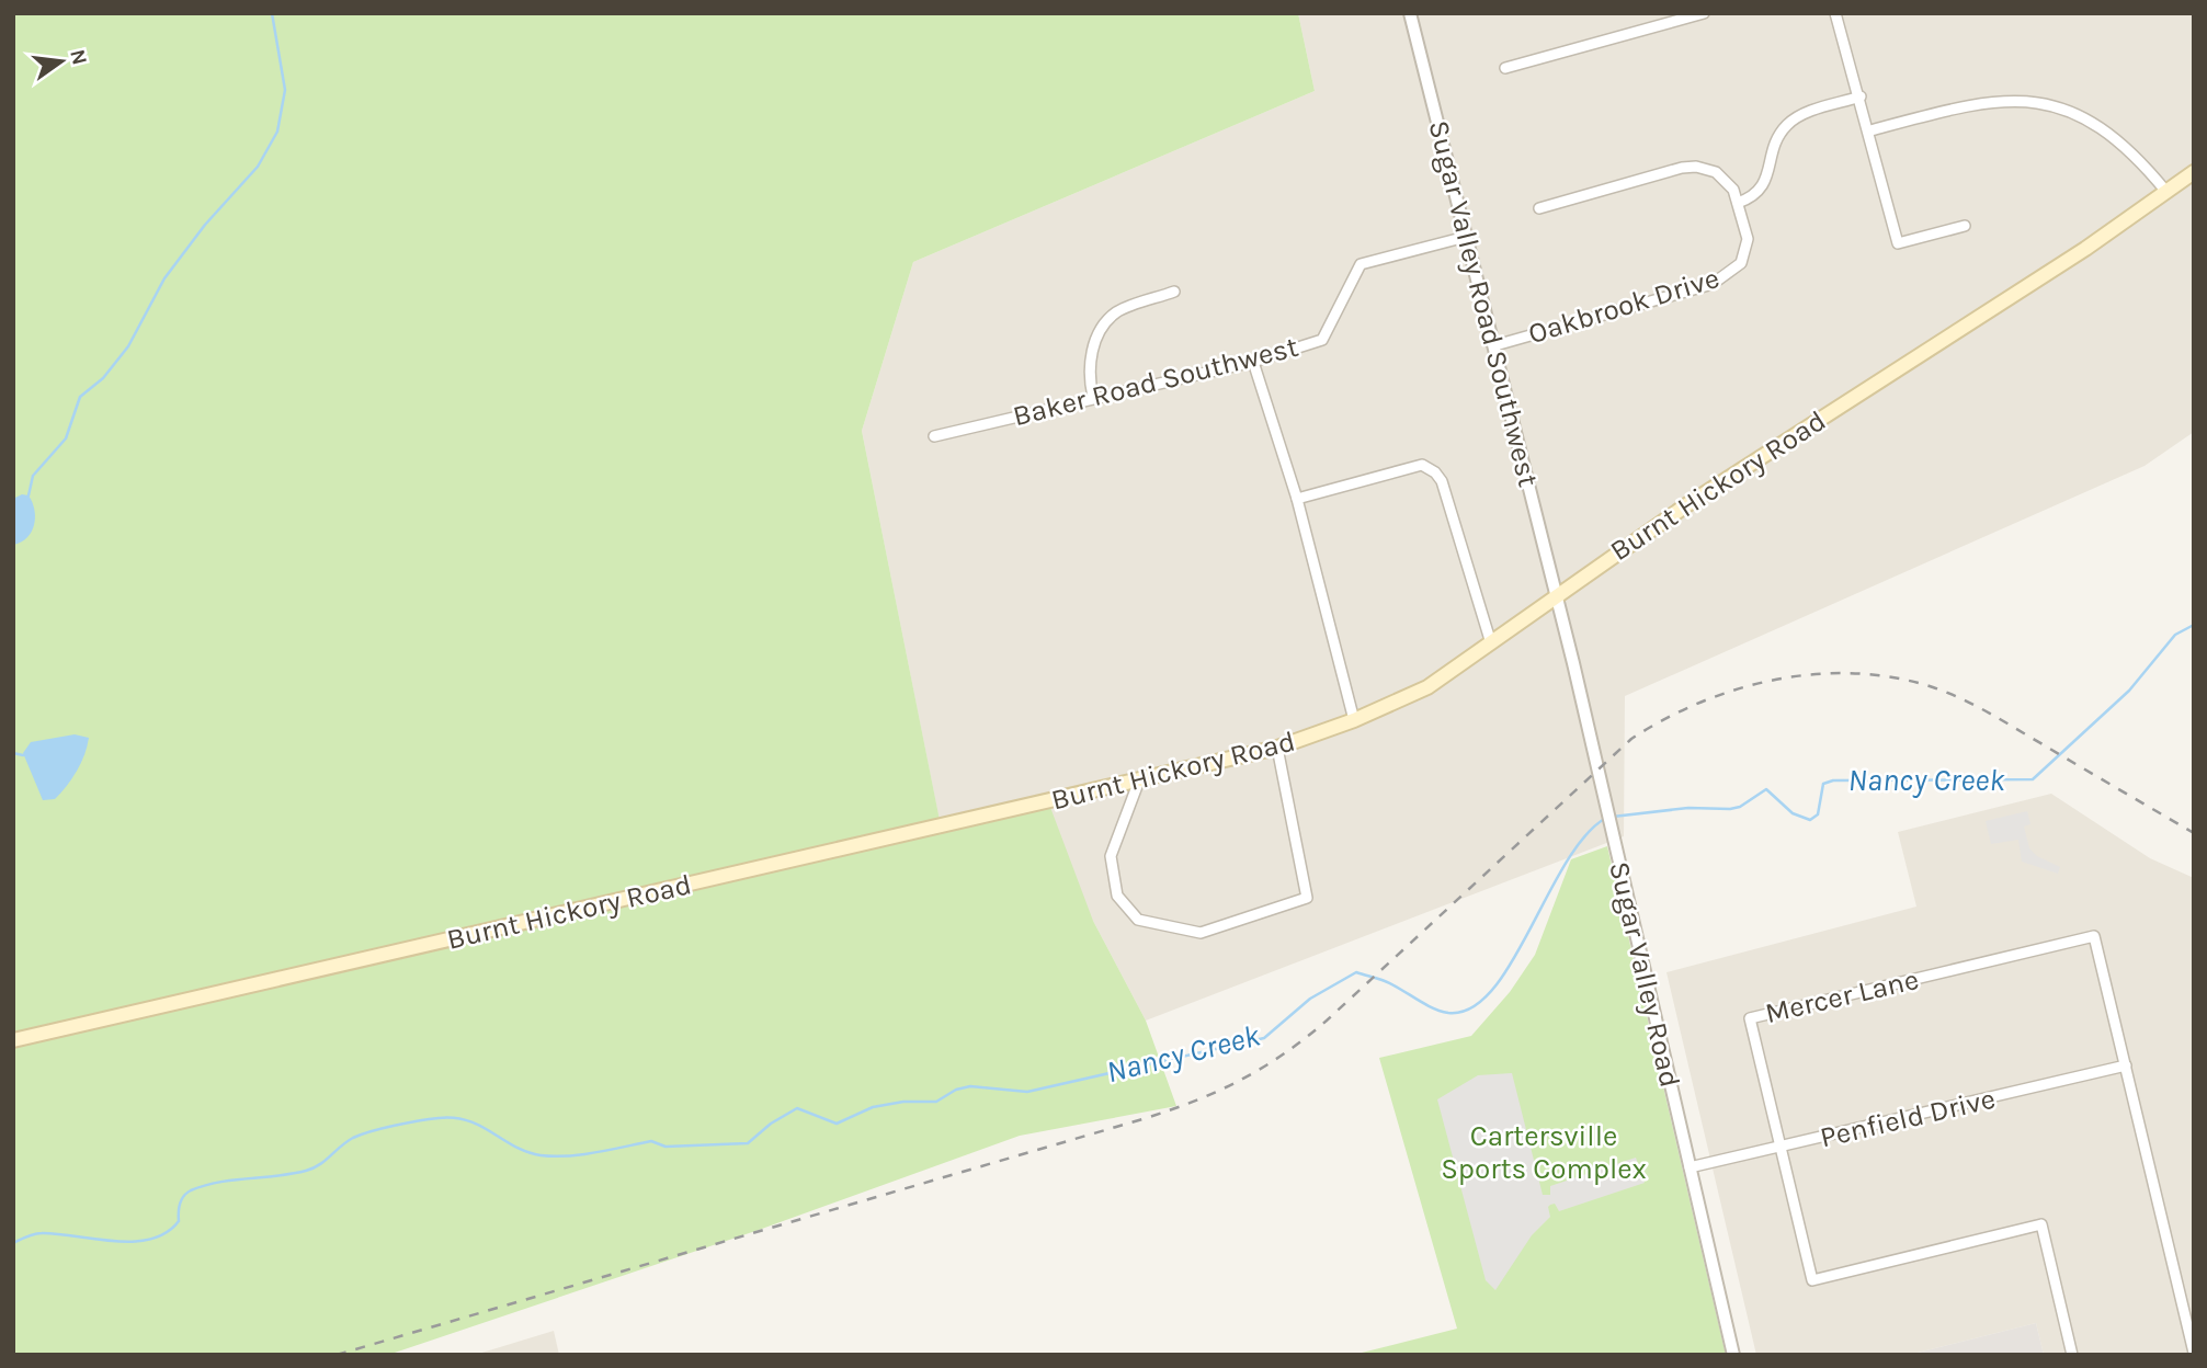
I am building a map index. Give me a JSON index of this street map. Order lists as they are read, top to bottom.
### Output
{
  "streets": {
    "main road": ["Burnt Hickory Road"],
    "street": [
      "Sugar Valley Road Southwest",
      "Oakbrook Drive",
      "Baker Road Southwest",
      "Sugar Valley Road",
      "Mercer Lane",
      "Penfield Drive"
    ]
  },
  "crossings": [
    ["Sugar Valley Road Southwest", "Oakbrook Drive"],
    ["Sugar Valley Road Southwest", "Baker Road Southwest"],
    ["Sugar Valley Road Southwest", "Burnt Hickory Road"],
    ["Sugar Valley Road Southwest", "Sugar Valley Road"],
    ["Burnt Hickory Road", "Sugar Valley Road"],
    ["Sugar Valley Road", "Penfield Drive"],
    ["Mercer Lane", "Penfield Drive"]
  ],
  "water": ["Nancy Creek"],
  "parks": ["Cartersville Sports Complex"],
  "north": "right"
}
